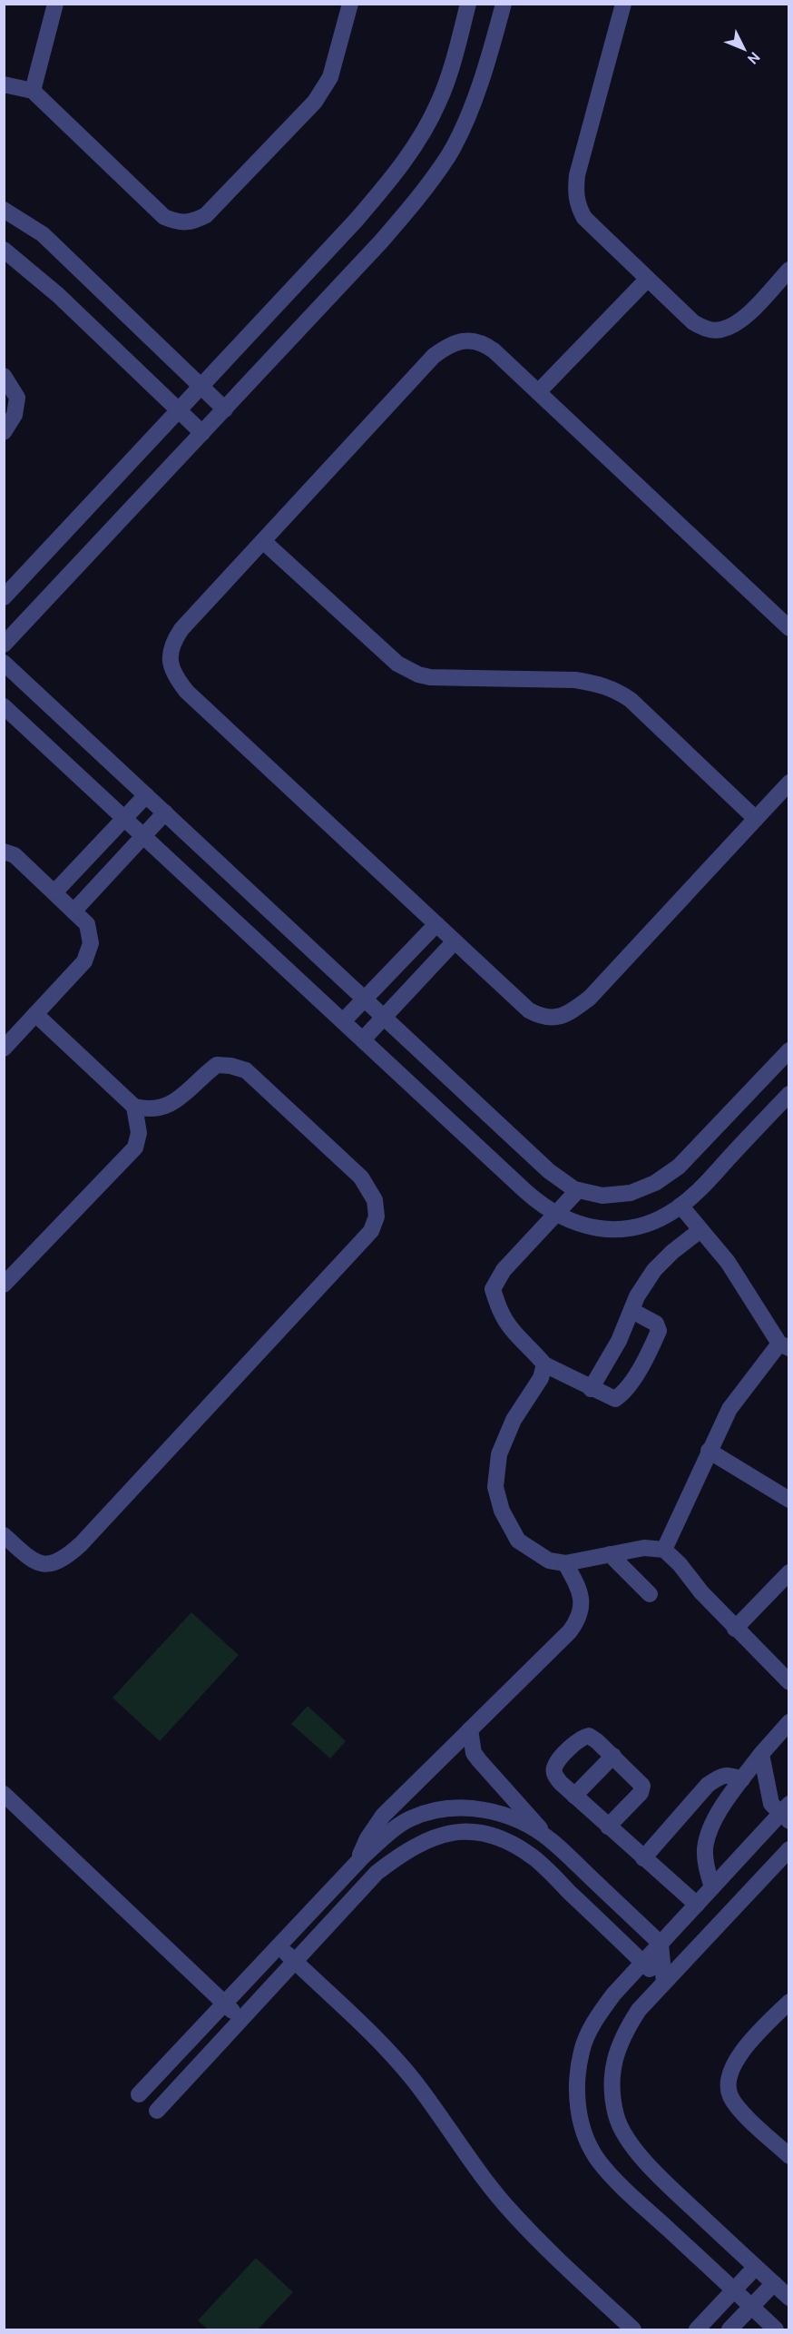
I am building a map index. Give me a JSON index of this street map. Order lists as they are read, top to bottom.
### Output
{
  "north": "bottom right"
}
